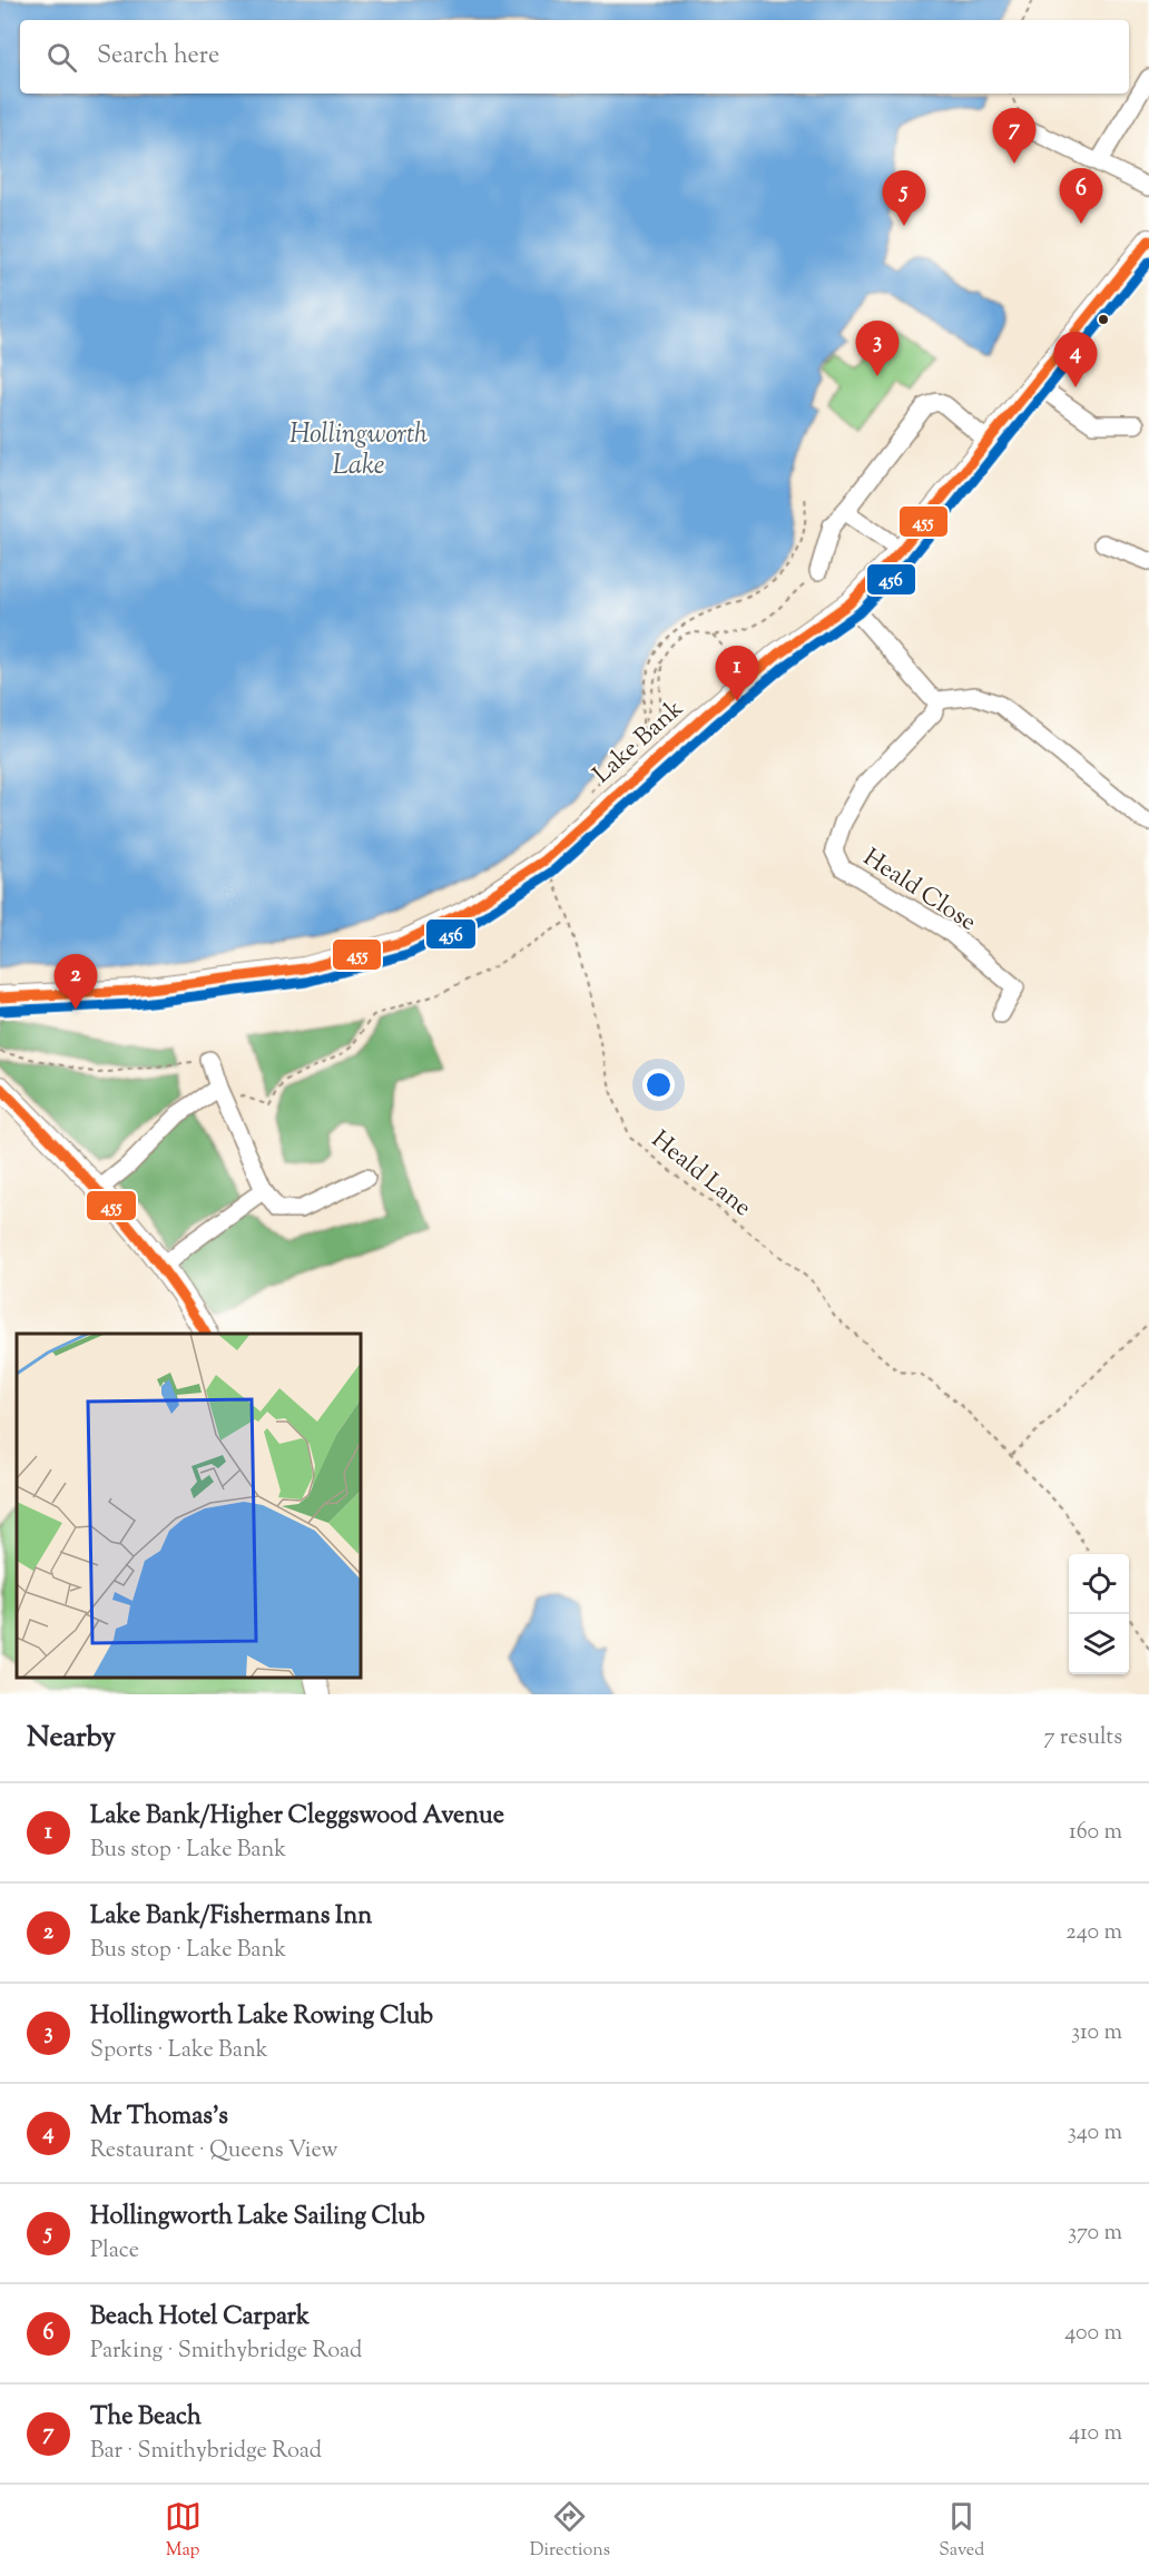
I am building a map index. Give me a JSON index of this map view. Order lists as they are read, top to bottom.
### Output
{
  "streets": {
    "main road": ["Lake Bank"],
    "street": ["Heald Close"],
    "path": ["Heald Lane"]
  },
  "water": ["Hollingworth Lake"],
  "lines": ["transit line 455", "transit line 456"],
  "page": {
    "search": "Search here",
    "pins": [
      "7",
      "6",
      "5",
      "3",
      "4",
      "1",
      "2"
    ],
    "heading": ["Nearby", "7 results"],
    "list": [
      {
        "mark": "1",
        "name": "Lake Bank/Higher Cleggswood Avenue",
        "note": "Bus stop · Lake Bank",
        "value": "160 m"
      },
      {
        "mark": "2",
        "name": "Lake Bank/Fishermans Inn",
        "note": "Bus stop · Lake Bank",
        "value": "240 m"
      },
      {
        "mark": "3",
        "name": "Hollingworth Lake Rowing Club",
        "note": "Sports · Lake Bank",
        "value": "310 m"
      },
      {
        "mark": "4",
        "name": "Mr Thomas's",
        "note": "Restaurant · Queens View",
        "value": "340 m"
      },
      {
        "mark": "5",
        "name": "Hollingworth Lake Sailing Club",
        "note": "Place",
        "value": "370 m"
      },
      {
        "mark": "6",
        "name": "Beach Hotel Carpark",
        "note": "Parking · Smithybridge Road",
        "value": "400 m"
      },
      {
        "mark": "7",
        "name": "The Beach",
        "note": "Bar · Smithybridge Road",
        "value": "410 m"
      }
    ],
    "nav": ["Map", "Directions", "Saved"]
  }
}
